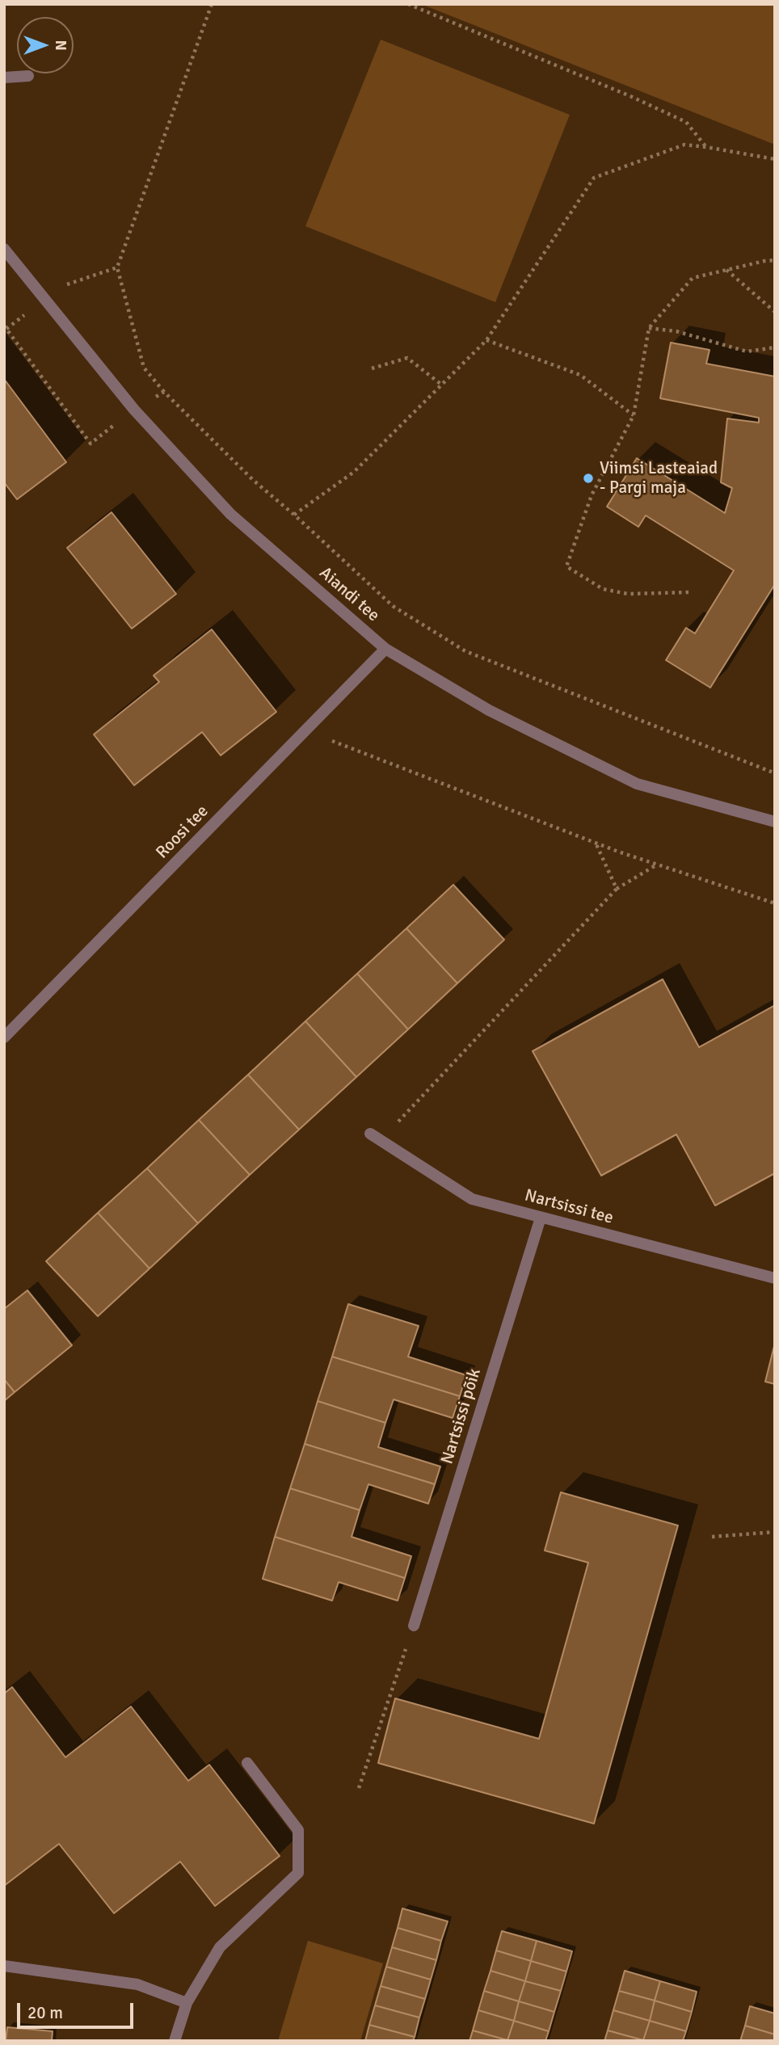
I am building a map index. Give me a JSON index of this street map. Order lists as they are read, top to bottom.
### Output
{
  "streets": {
    "street": [
      "Aiandi tee",
      "Roosi tee",
      "Nartsissi tee",
      "Nartsissi põik"
    ]
  },
  "crossings": [
    ["Aiandi tee", "Roosi tee"],
    ["Nartsissi tee", "Nartsissi põik"]
  ],
  "places": ["Viimsi Lasteaiad - Pargi maja"],
  "scale_bar": "20 m",
  "north": "right"
}
